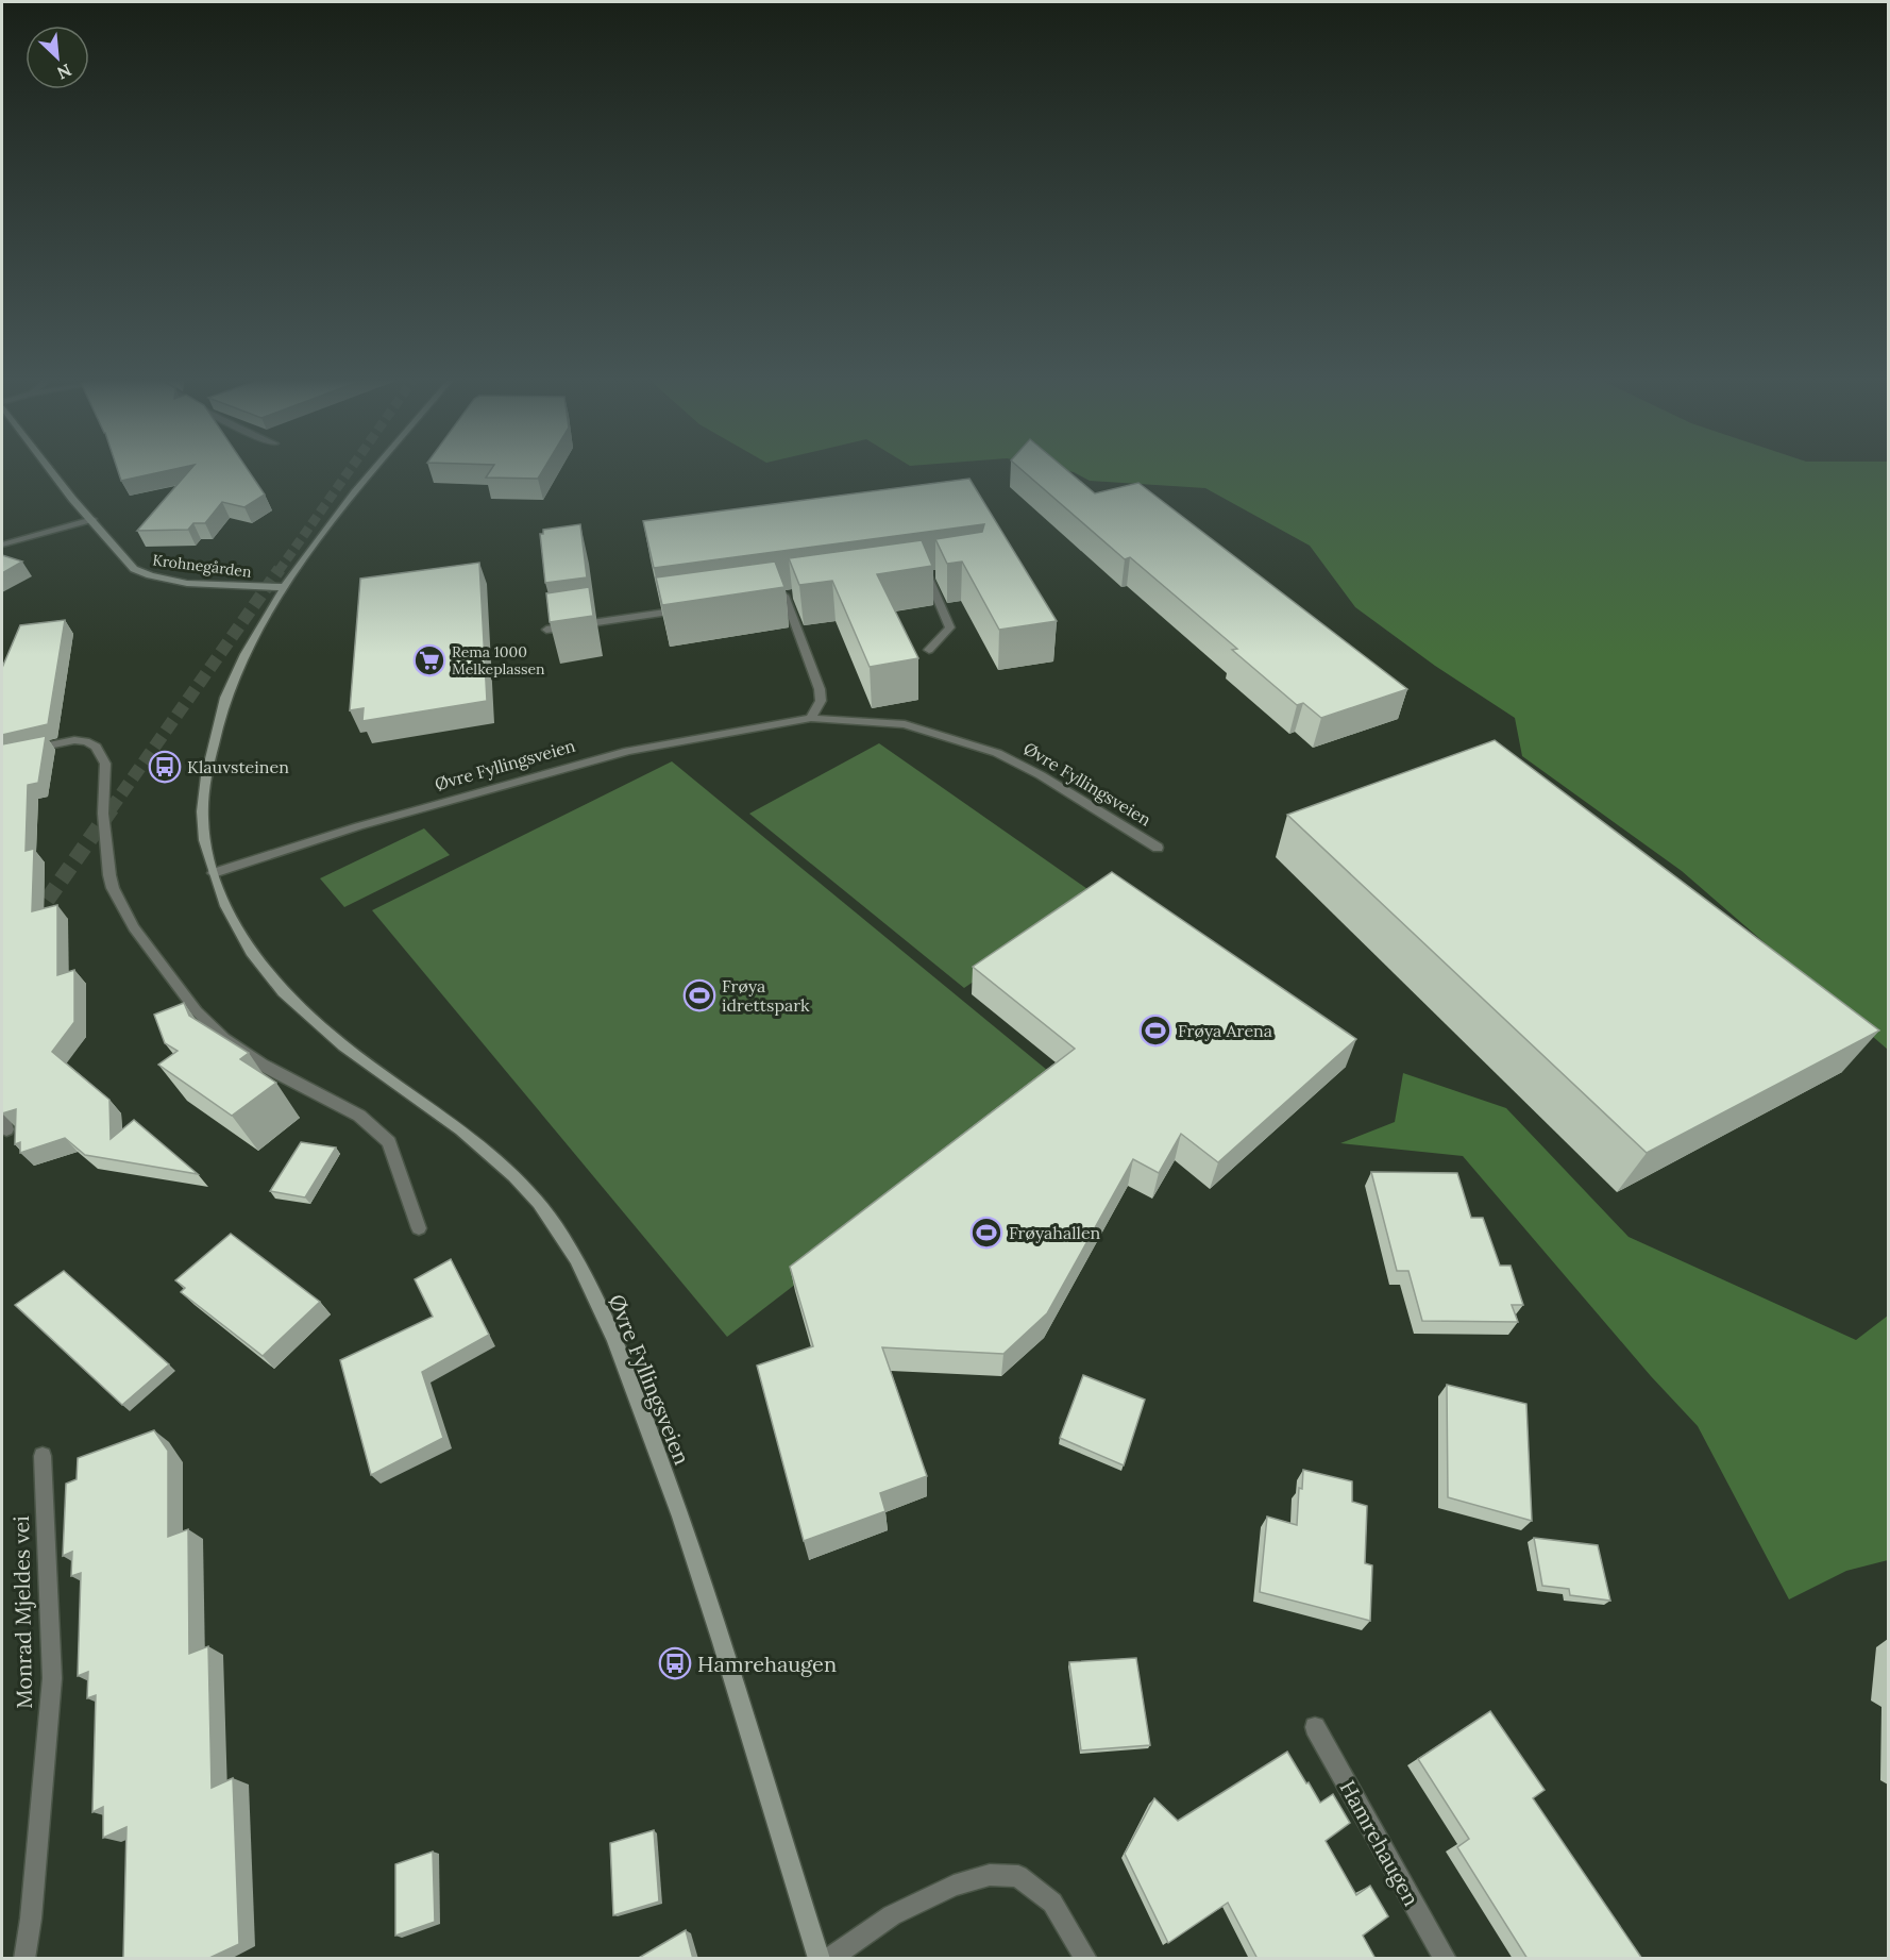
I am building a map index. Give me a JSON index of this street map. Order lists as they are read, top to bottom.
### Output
{
  "streets": {
    "main road": ["Krohnegården", "Øvre Fyllingsveien"],
    "street": ["Monrad Mjeldes vei", "Hamrehaugen"]
  },
  "crossings": [
    ["Krohnegården", "Øvre Fyllingsveien"]
  ],
  "places": {
    "supermarket": ["Rema 1000 Melkeplassen"],
    "bus stop": ["Klauvsteinen", "Hamrehaugen"],
    "sports": ["Frøya idrettspark", "Frøya Arena", "Frøyahallen"]
  },
  "north": "bottom right"
}
